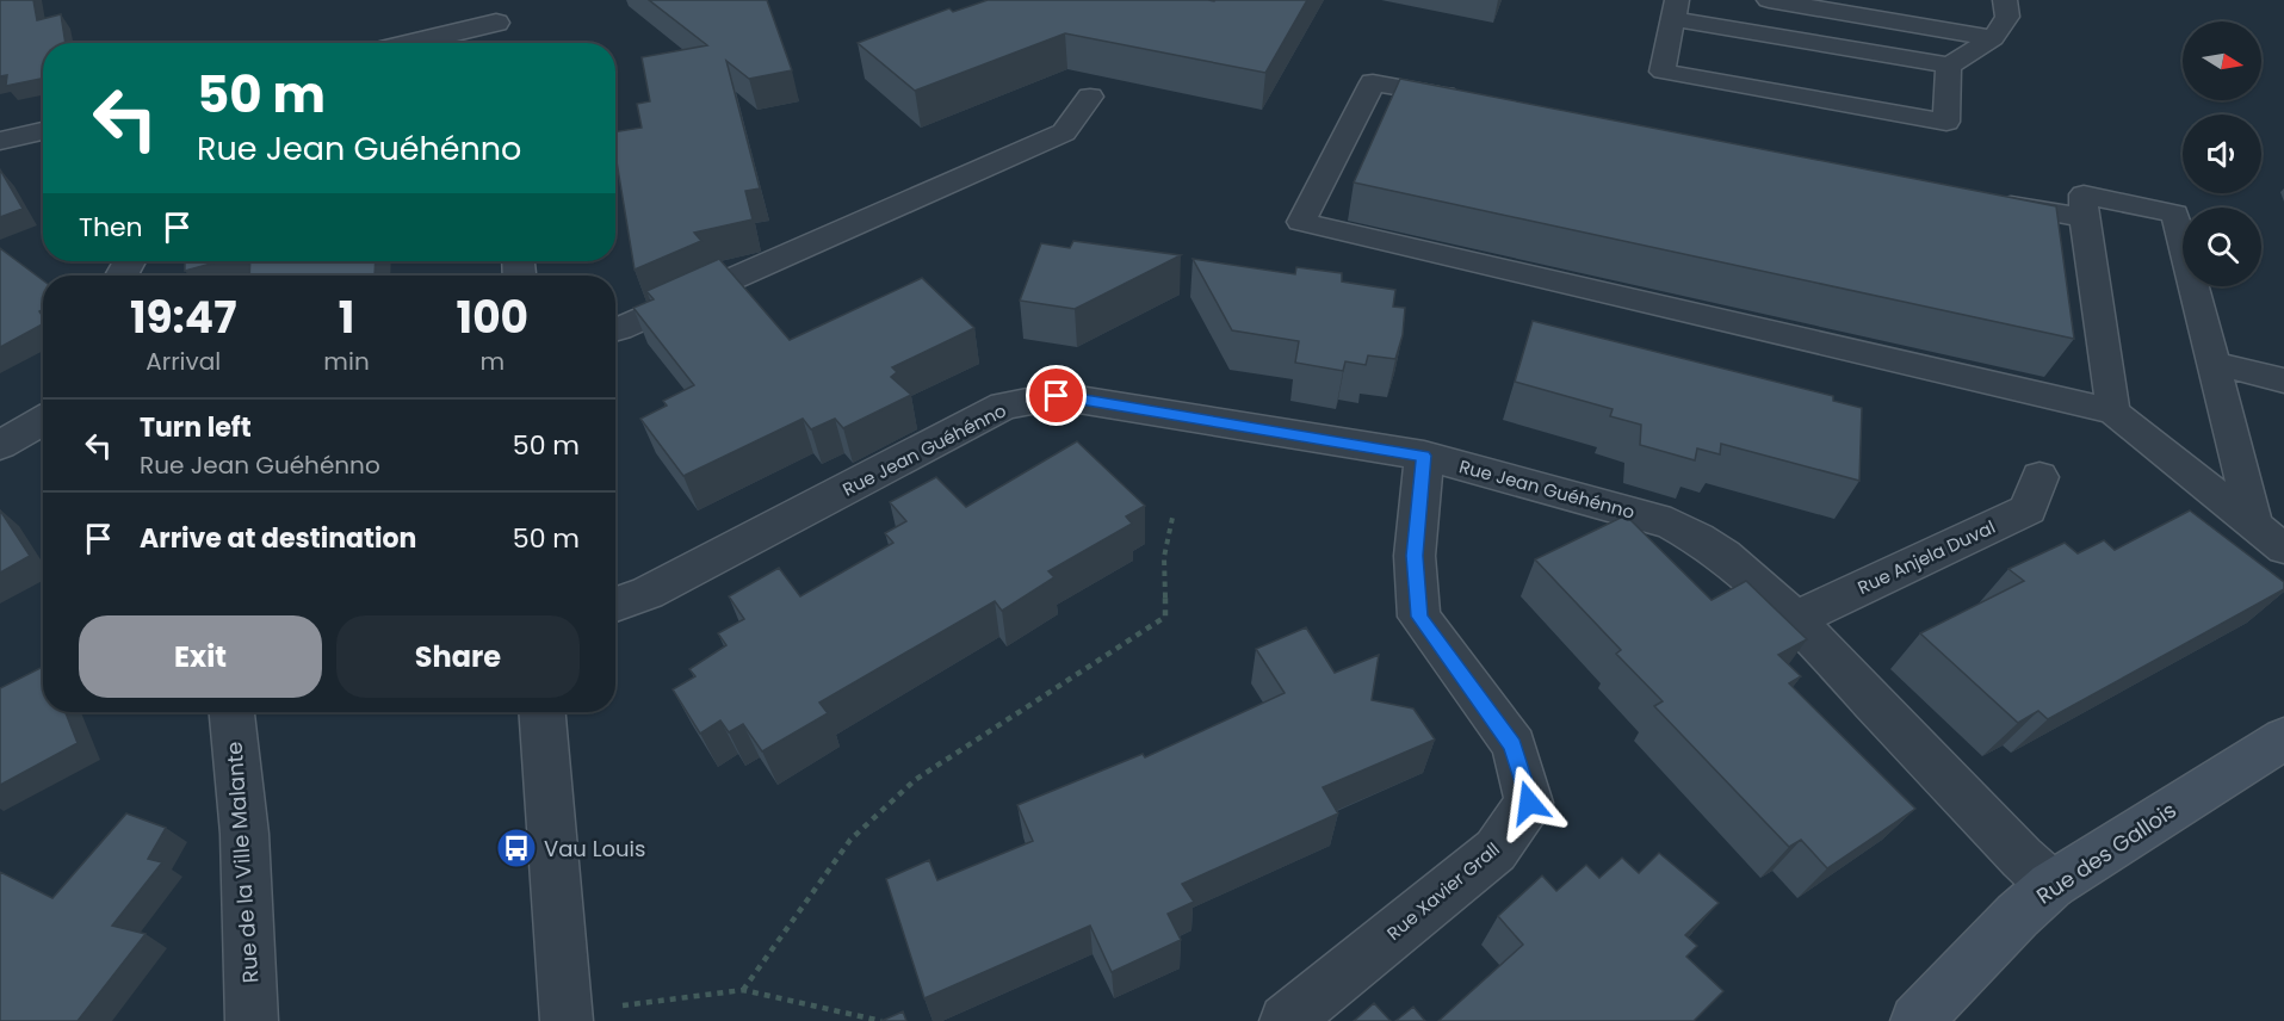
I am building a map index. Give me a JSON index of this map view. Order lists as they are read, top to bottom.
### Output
{
  "streets": {
    "main road": ["Rue des Gallois"],
    "street": [
      "Rue Jean Guéhénno",
      "Rue Anjela Duval",
      "Rue de la Ville Malante",
      "Rue Xavier Grall"
    ]
  },
  "crossings": [
    ["Rue Jean Guéhénno", "Rue Anjela Duval"],
    ["Rue Jean Guéhénno", "Rue des Gallois"],
    ["Rue Jean Guéhénno", "Rue Xavier Grall"]
  ],
  "places": {
    "bus stop": ["Vau Louis"]
  },
  "north": "right",
  "page": {
    "turn": ["50 m", "Rue Jean Guéhénno"],
    "then": "Then",
    "eta": [
      "19:47",
      "Arrival",
      "1",
      "min",
      "100",
      "m"
    ],
    "list": [
      {
        "name": "Turn left",
        "note": "Rue Jean Guéhénno",
        "value": "50 m"
      },
      {
        "name": "Arrive at destination",
        "value": "50 m"
      }
    ],
    "buttons": ["Exit", "Share"]
  }
}
